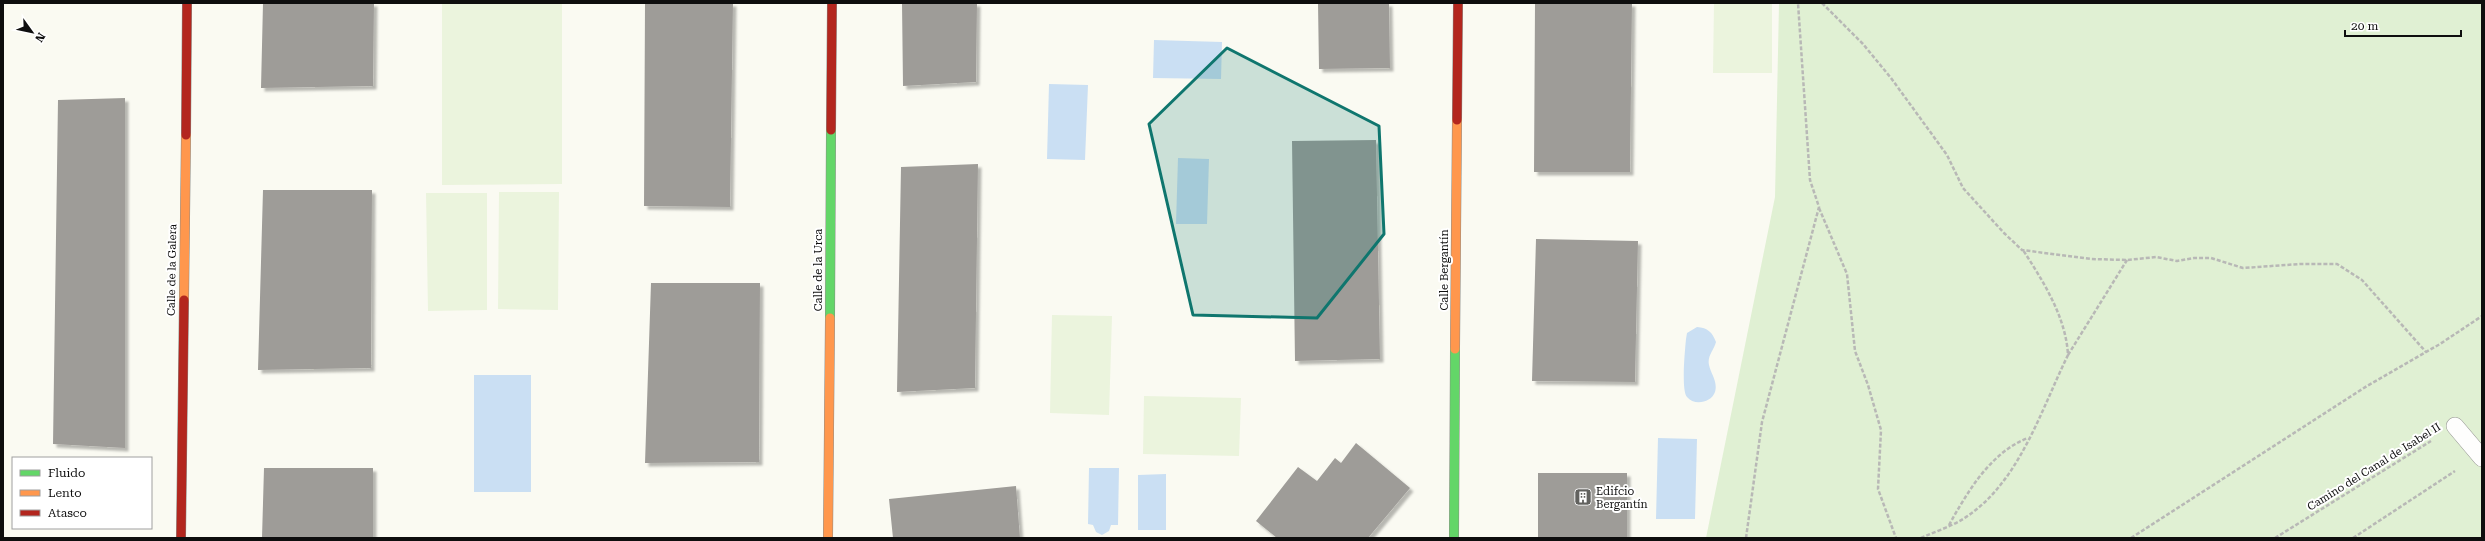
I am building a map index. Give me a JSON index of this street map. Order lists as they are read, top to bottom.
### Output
{
  "streets": {
    "street": ["Calle de la Galera", "Calle de la Urca", "Calle Bergantín"],
    "path": ["Camino del Canal de Isabel II"]
  },
  "places": {
    "building": ["Edifcio Bergantín"]
  },
  "legend": ["Fluido", "Lento", "Atasco"],
  "scale_bar": "20 m",
  "north": "bottom right"
}
